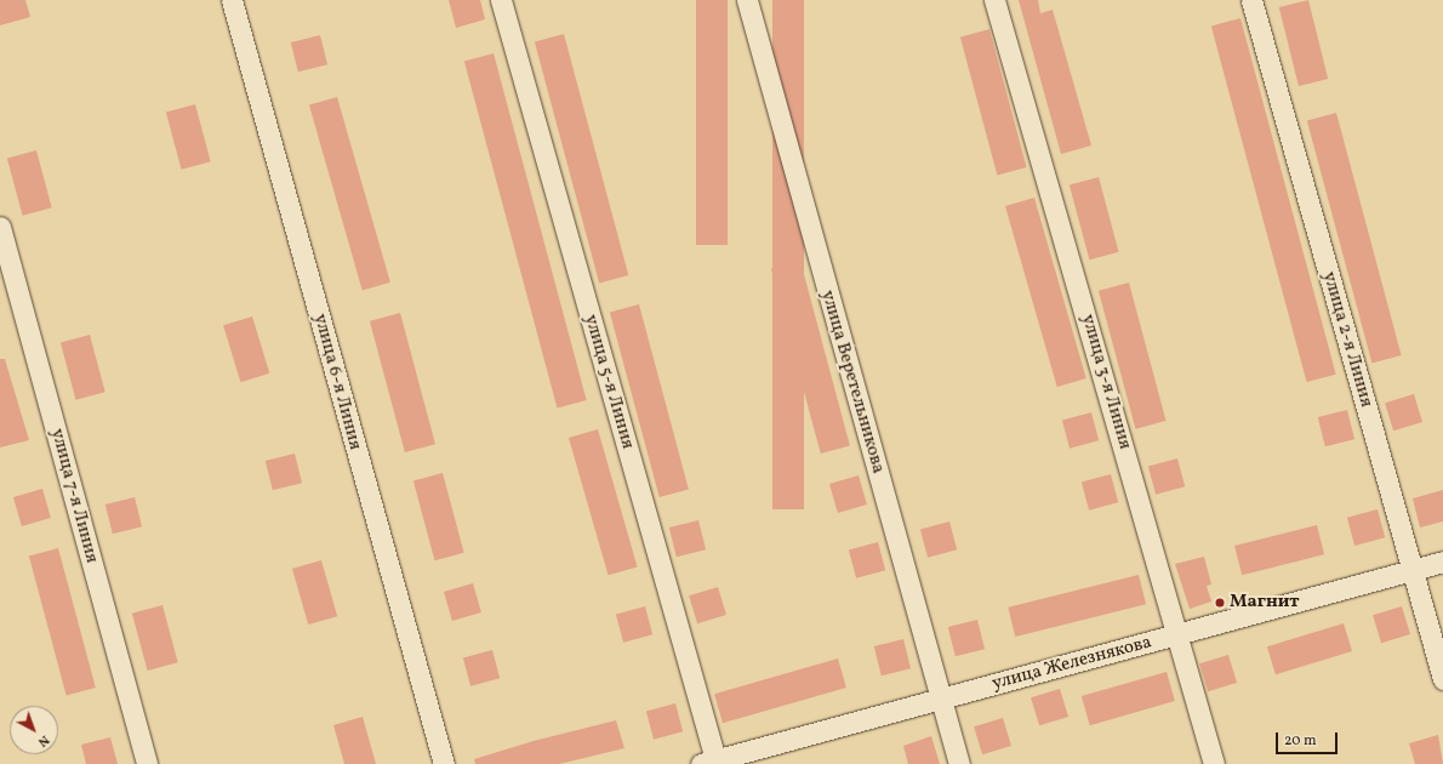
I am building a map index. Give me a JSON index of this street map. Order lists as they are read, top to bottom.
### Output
{
  "streets": {
    "street": [
      "улица 2-я Линия",
      "улица 6-я Линия",
      "улица 5-я Линия",
      "улица Веретельникова",
      "улица 3-я Линия",
      "улица 7-я Линия",
      "улица Железнякова"
    ]
  },
  "crossings": [
    ["улица 2-я Линия", "улица Железнякова"],
    ["улица 5-я Линия", "улица Железнякова"],
    ["улица Веретельникова", "улица Железнякова"],
    ["улица 3-я Линия", "улица Железнякова"]
  ],
  "places": ["Магнит"],
  "scale_bar": "20 m",
  "north": "bottom right"
}
